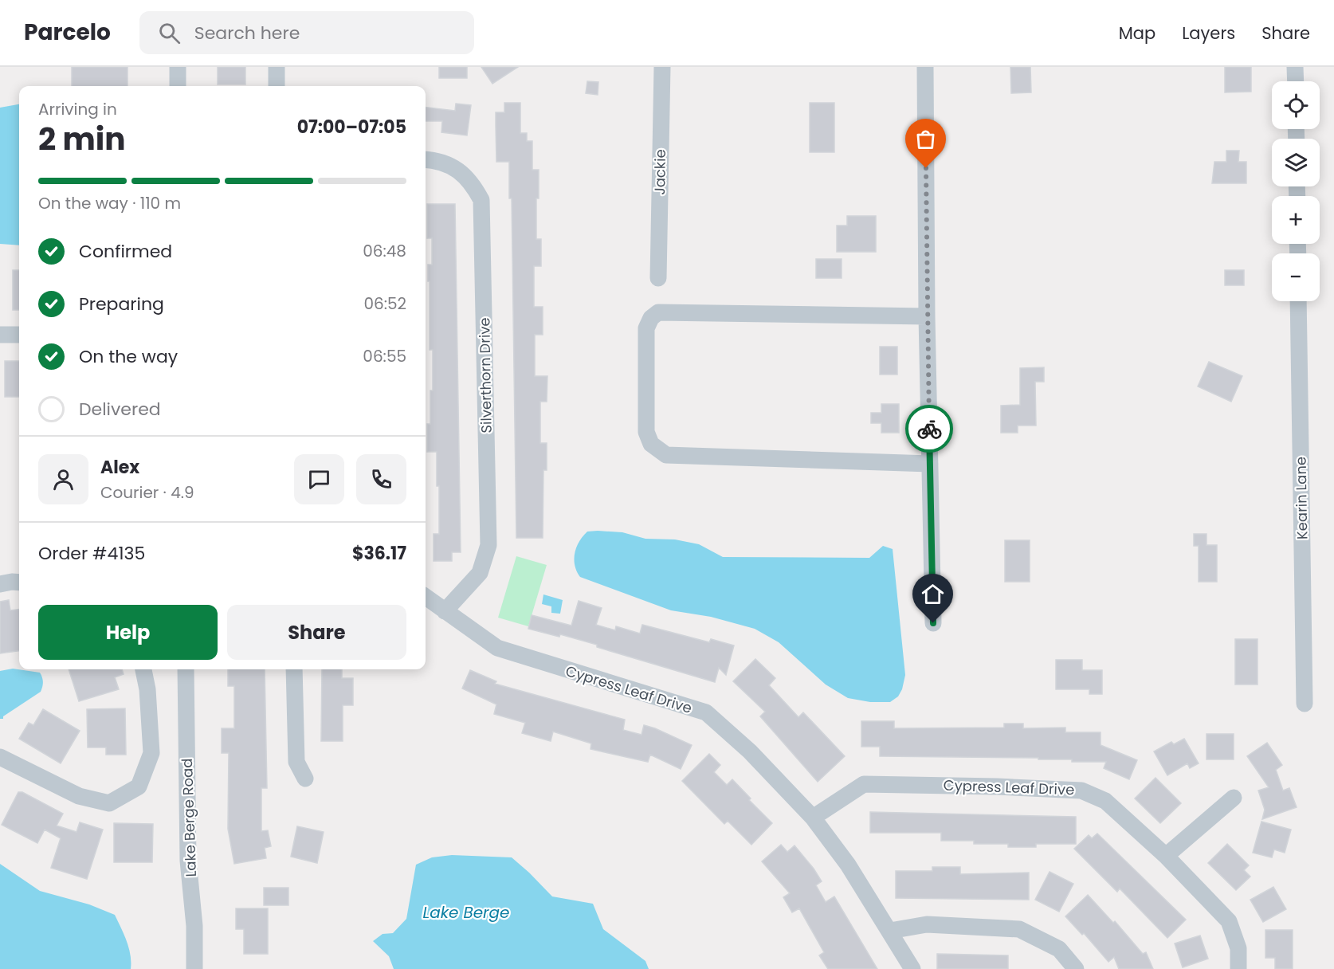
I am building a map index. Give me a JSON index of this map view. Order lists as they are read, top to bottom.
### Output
{
  "streets": {
    "street": [
      "Jackie",
      "Silverthorn Drive",
      "Kearin Lane",
      "Cypress Leaf Drive",
      "Lake Berge Road"
    ]
  },
  "crossings": [
    ["Silverthorn Drive", "Cypress Leaf Drive"]
  ],
  "water": ["Lake Berge"],
  "page": {
    "header": "Parcelo",
    "search": "Search here",
    "nav": ["Map", "Layers", "Share"],
    "map_buttons": ["+", "−"],
    "heading": ["2 min", "Arriving in", "07:00–07:05"],
    "panel": [
      "Alex",
      "Courier · 4.9",
      "Order #4135",
      "$36.17"
    ],
    "bar": "On the way · 110 m",
    "list": [
      ["Confirmed", "06:48"],
      ["Preparing", "06:52"],
      ["On the way", "06:55"],
      "Delivered"
    ],
    "buttons": ["Help", "Share"]
  }
}
